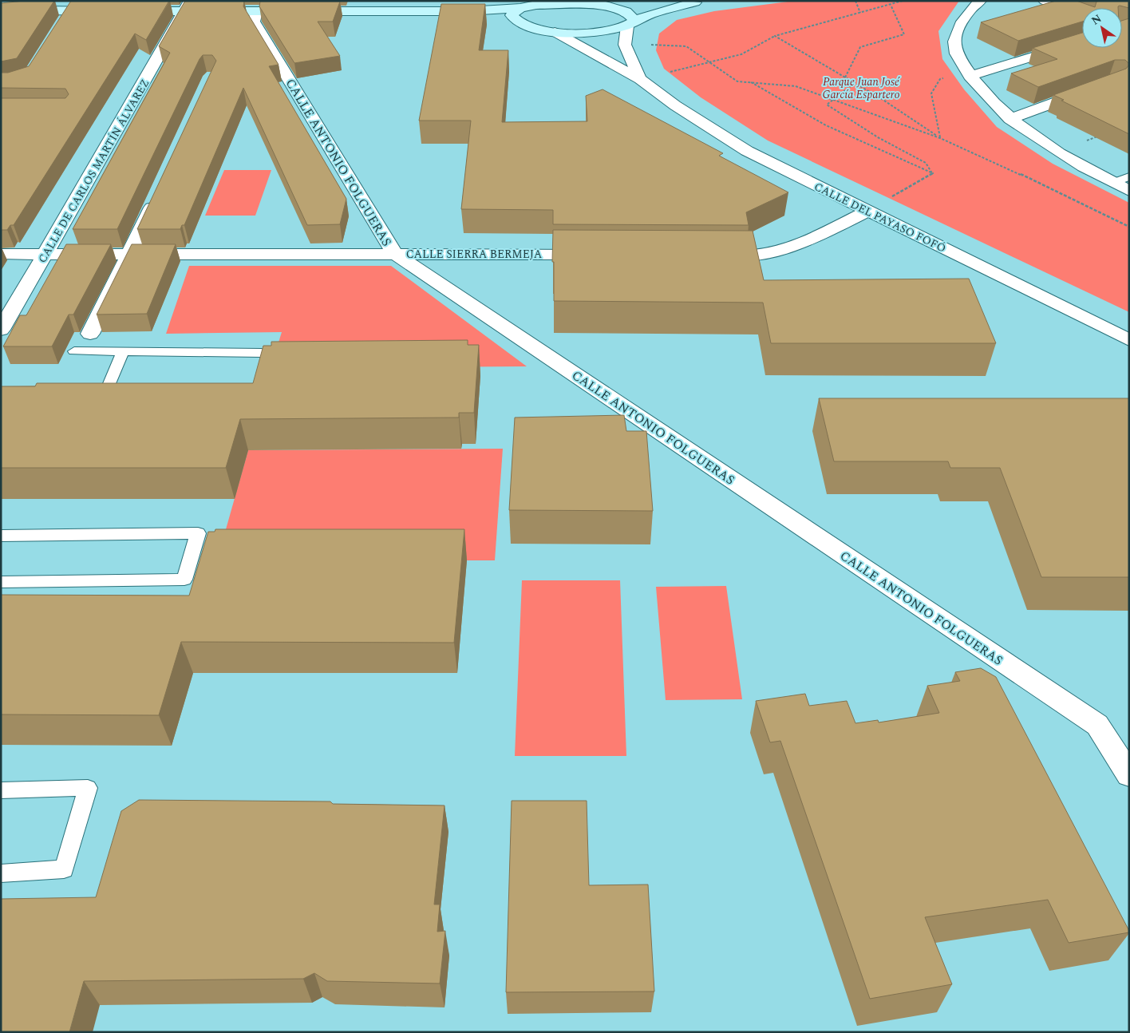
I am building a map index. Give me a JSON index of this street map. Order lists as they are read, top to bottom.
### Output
{
  "streets": {
    "street": [
      "CALLE ANTONIO FOLGUERAS",
      "CALLE DE CARLOS MARTÍN ÁLVAREZ",
      "CALLE DEL PAYASO FOFÓ",
      "CALLE SIERRA BERMEJA"
    ]
  },
  "crossings": [
    ["CALLE ANTONIO FOLGUERAS", "CALLE SIERRA BERMEJA"],
    ["CALLE DE CARLOS MARTÍN ÁLVAREZ", "CALLE SIERRA BERMEJA"]
  ],
  "parks": ["Parque Juan José García Espartero"],
  "north": "top left"
}
